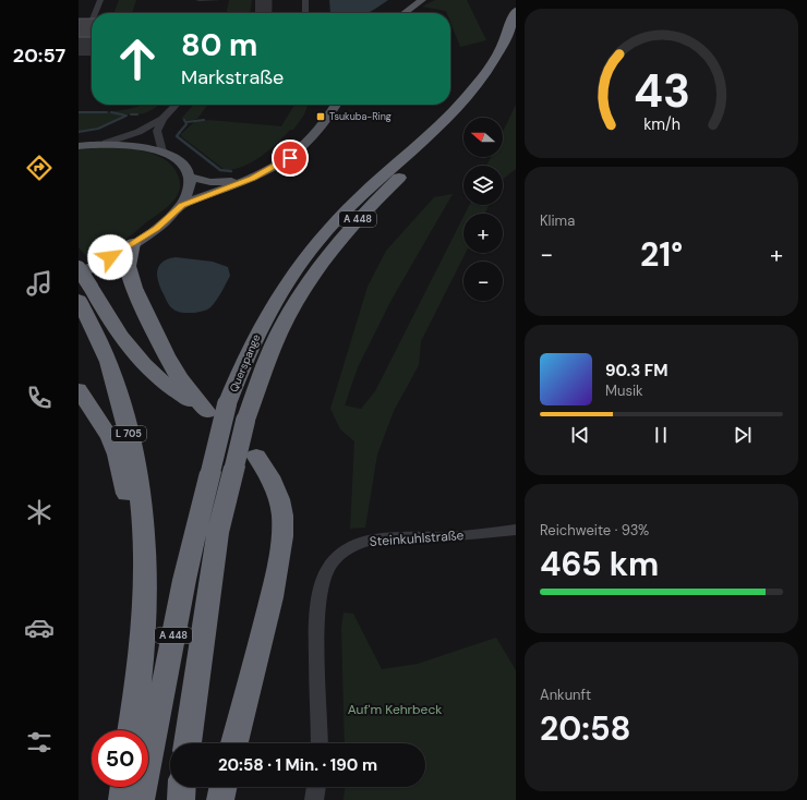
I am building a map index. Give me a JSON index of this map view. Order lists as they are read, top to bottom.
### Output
{
  "streets": {
    "highway": ["A 448", "Querspange", "L 705"],
    "street": ["Steinkuhlstraße"]
  },
  "parks": ["Auf'm Kehrbeck"],
  "places": {
    "transit": ["Tsukuba-Ring"]
  },
  "north": "left",
  "page": {
    "tabs": "20:57",
    "turn": ["80 m", "Markstraße"],
    "map_buttons": ["+", "−"],
    "tile": [
      "Klima",
      ["Reichweite · 93%", "465 km"],
      ["Ankunft", "20:58"]
    ],
    "heat": ["−", "21°", "+"],
    "song": ["90.3 FM", "Musik"],
    "limit": "50",
    "trip": "20:58 · 1 Min. · 190 m",
    "gauge": ["43", "km/h"]
  }
}
